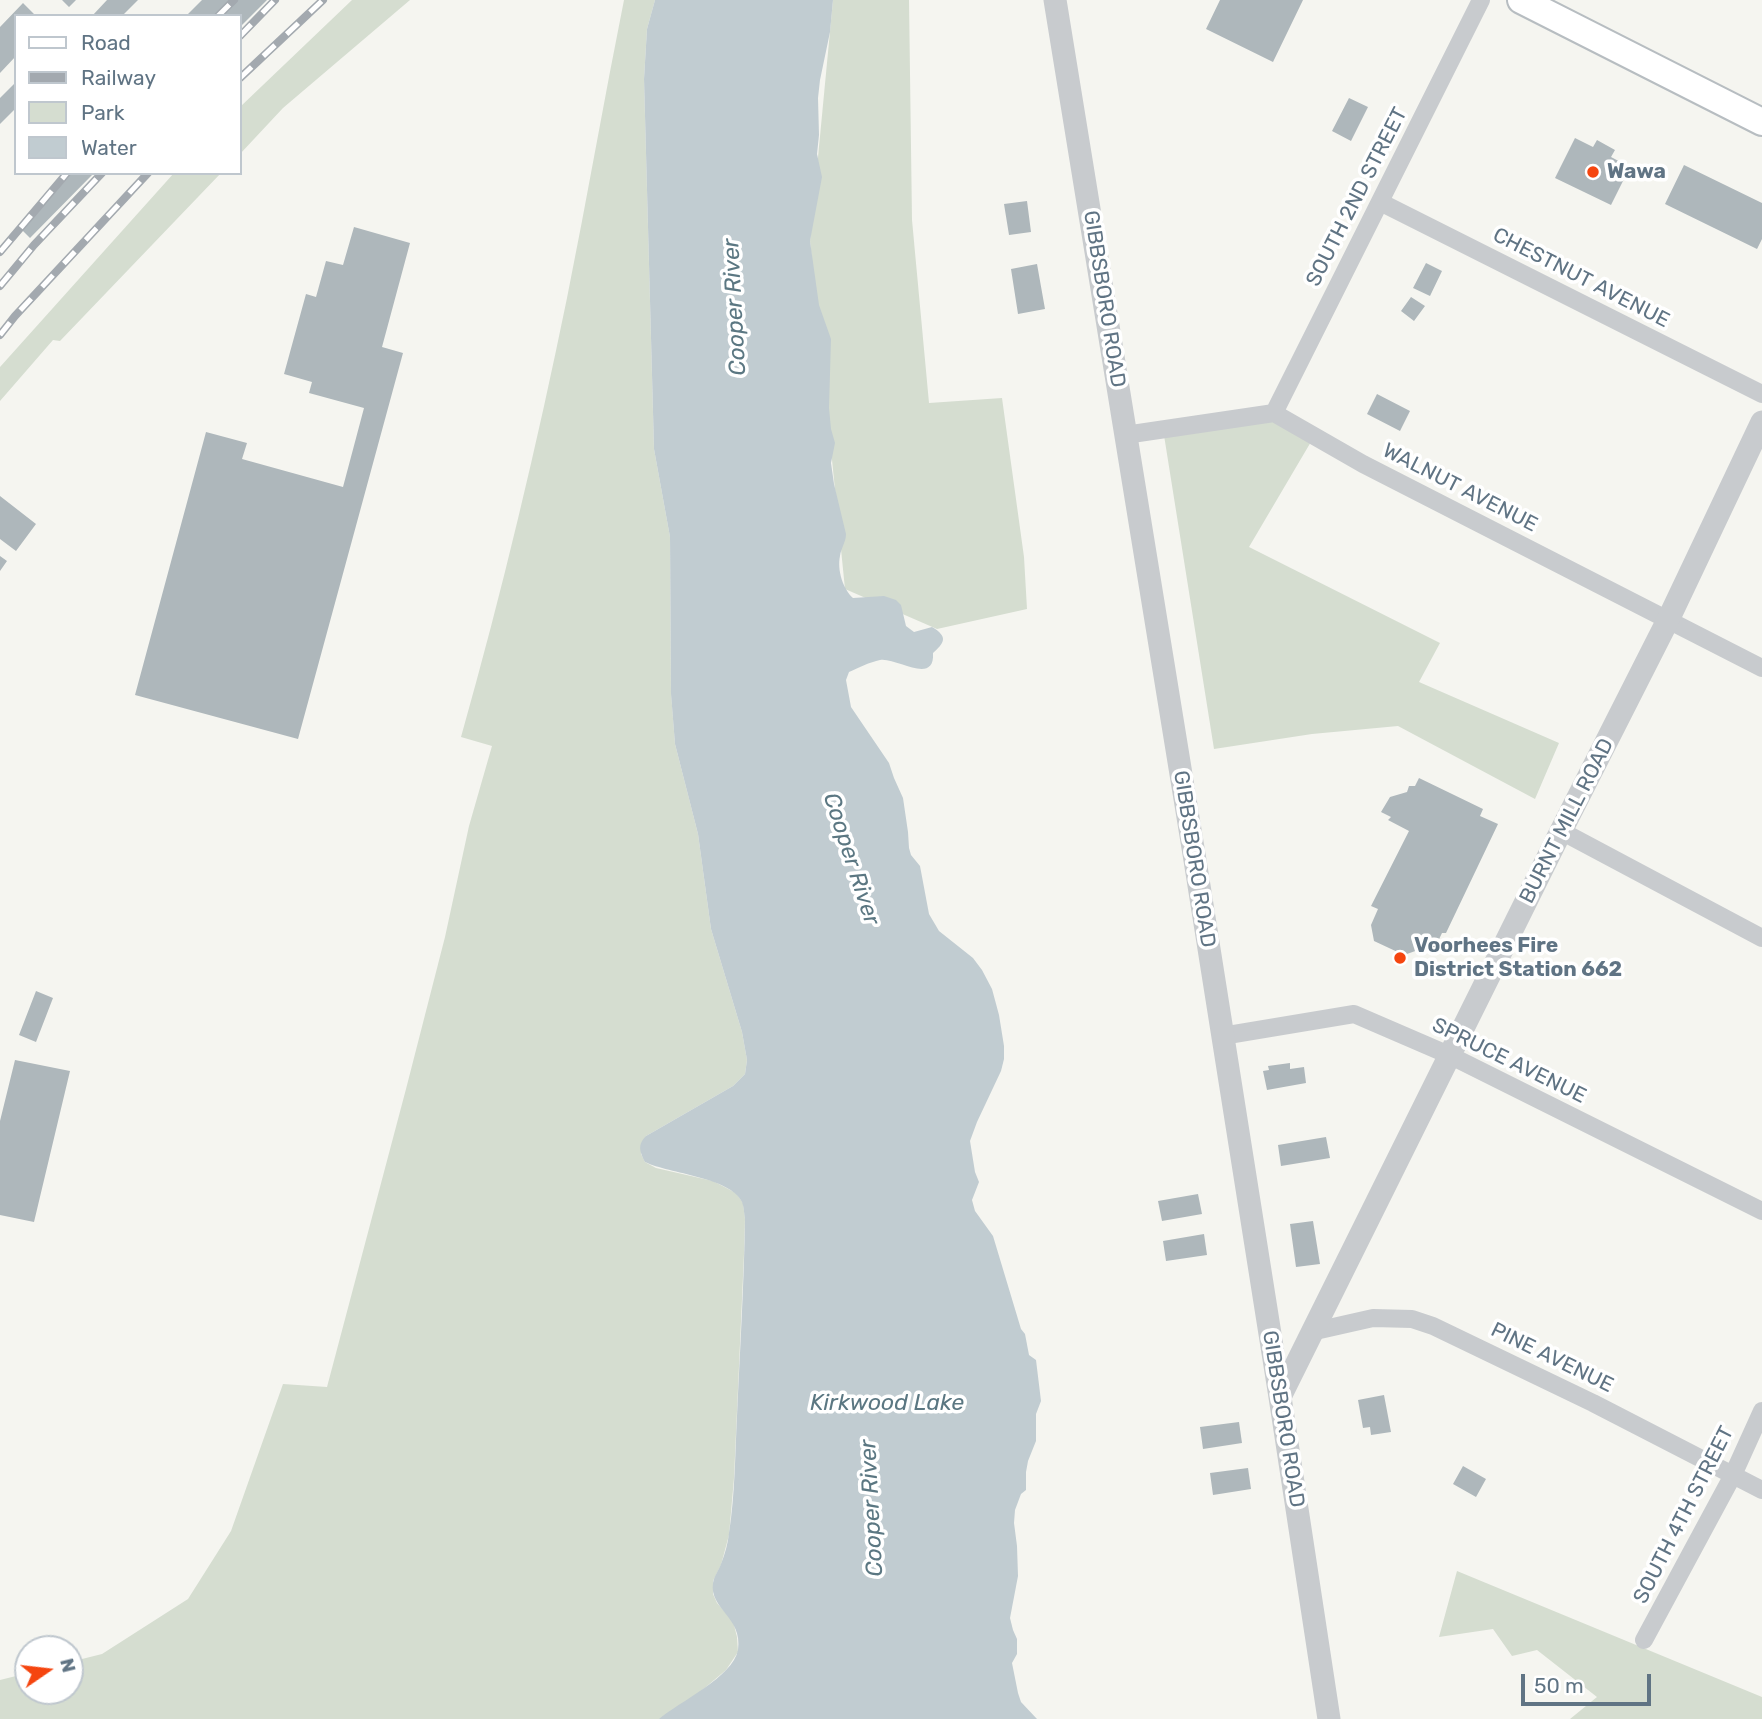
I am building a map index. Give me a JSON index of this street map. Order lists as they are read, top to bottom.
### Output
{
  "streets": {
    "street": [
      "SOUTH 2ND STREET",
      "CHESTNUT AVENUE",
      "GIBBSBORO ROAD",
      "WALNUT AVENUE",
      "BURNT MILL ROAD",
      "SPRUCE AVENUE",
      "PINE AVENUE",
      "SOUTH 4TH STREET"
    ]
  },
  "crossings": [
    ["SOUTH 2ND STREET", "CHESTNUT AVENUE"],
    ["SOUTH 2ND STREET", "WALNUT AVENUE"],
    ["GIBBSBORO ROAD", "BURNT MILL ROAD"],
    ["GIBBSBORO ROAD", "SPRUCE AVENUE"],
    ["WALNUT AVENUE", "BURNT MILL ROAD"],
    ["BURNT MILL ROAD", "SPRUCE AVENUE"],
    ["BURNT MILL ROAD", "PINE AVENUE"],
    ["PINE AVENUE", "SOUTH 4TH STREET"]
  ],
  "water": ["Cooper River", "Kirkwood Lake"],
  "places": ["Wawa", "Voorhees Fire District Station 662"],
  "legend": [
    "Road",
    "Railway",
    "Park",
    "Water"
  ],
  "scale_bar": "50 m",
  "north": "right"
}
